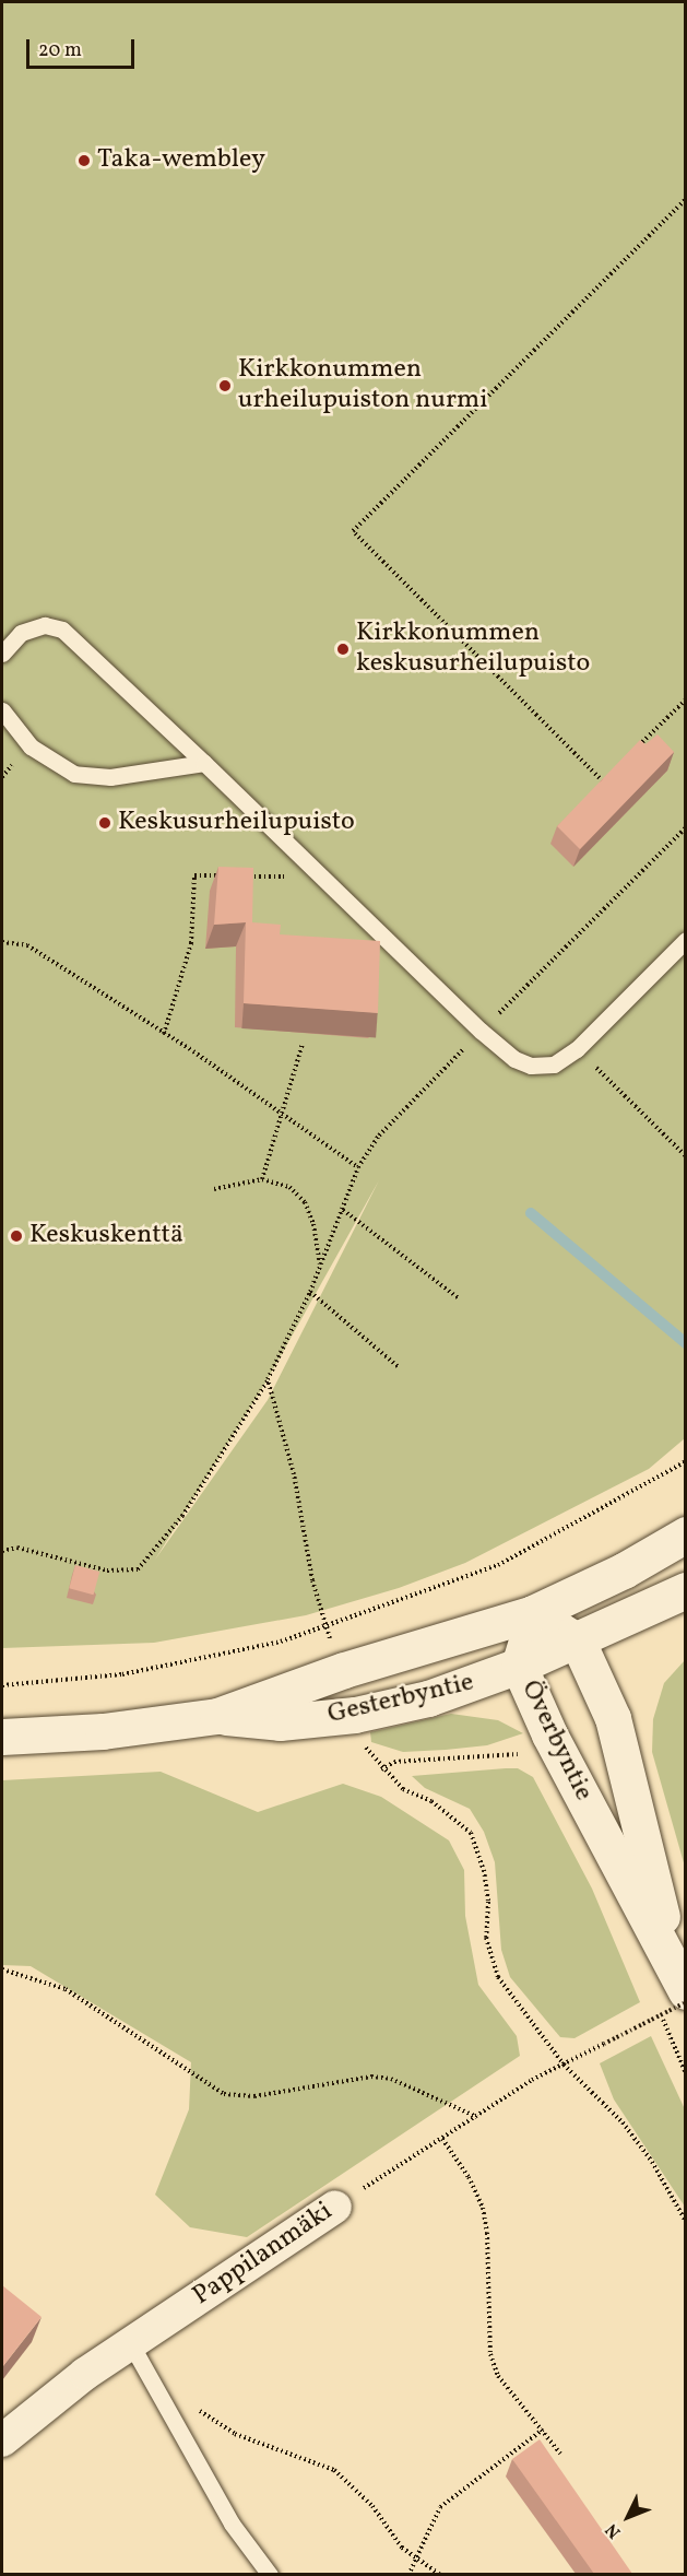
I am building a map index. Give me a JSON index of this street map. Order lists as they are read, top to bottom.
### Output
{
  "streets": {
    "street": ["Gesterbyntie", "Överbyntie", "Pappilanmäki"]
  },
  "crossings": [
    ["Gesterbyntie", "Överbyntie"]
  ],
  "places": [
    "Taka-wembley",
    "Kirkkonummen urheilupuiston nurmi",
    "Kirkkonummen keskusurheilupuisto",
    "Keskusurheilupuisto",
    "Keskuskenttä"
  ],
  "scale_bar": "20 m",
  "north": "bottom left"
}
